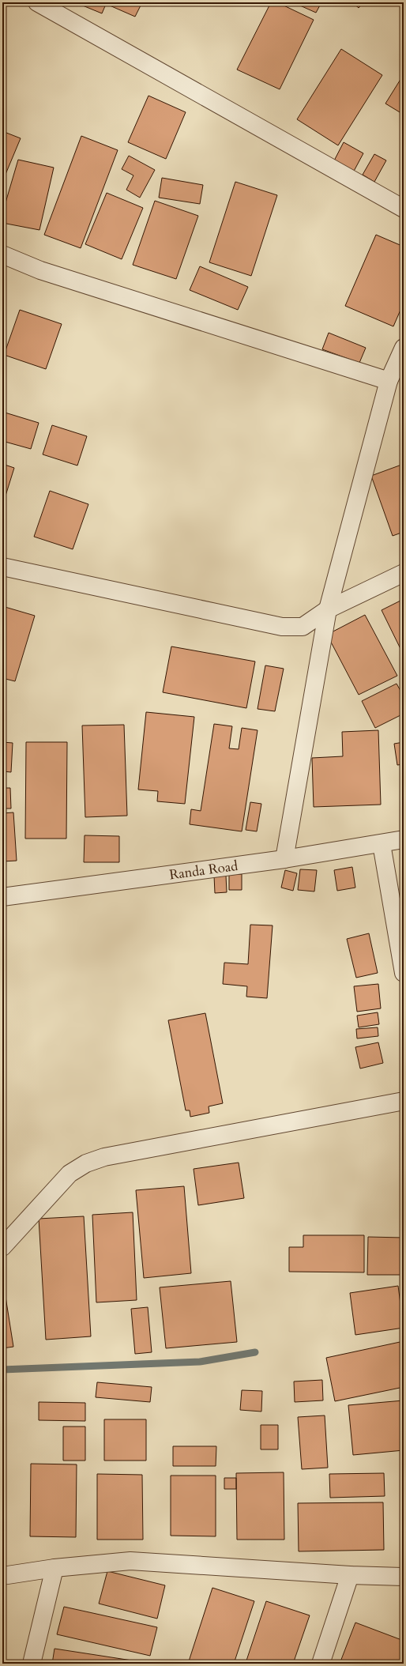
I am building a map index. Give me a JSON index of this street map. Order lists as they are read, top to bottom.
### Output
{
  "streets": {
    "street": ["Randa Road"]
  }
}
